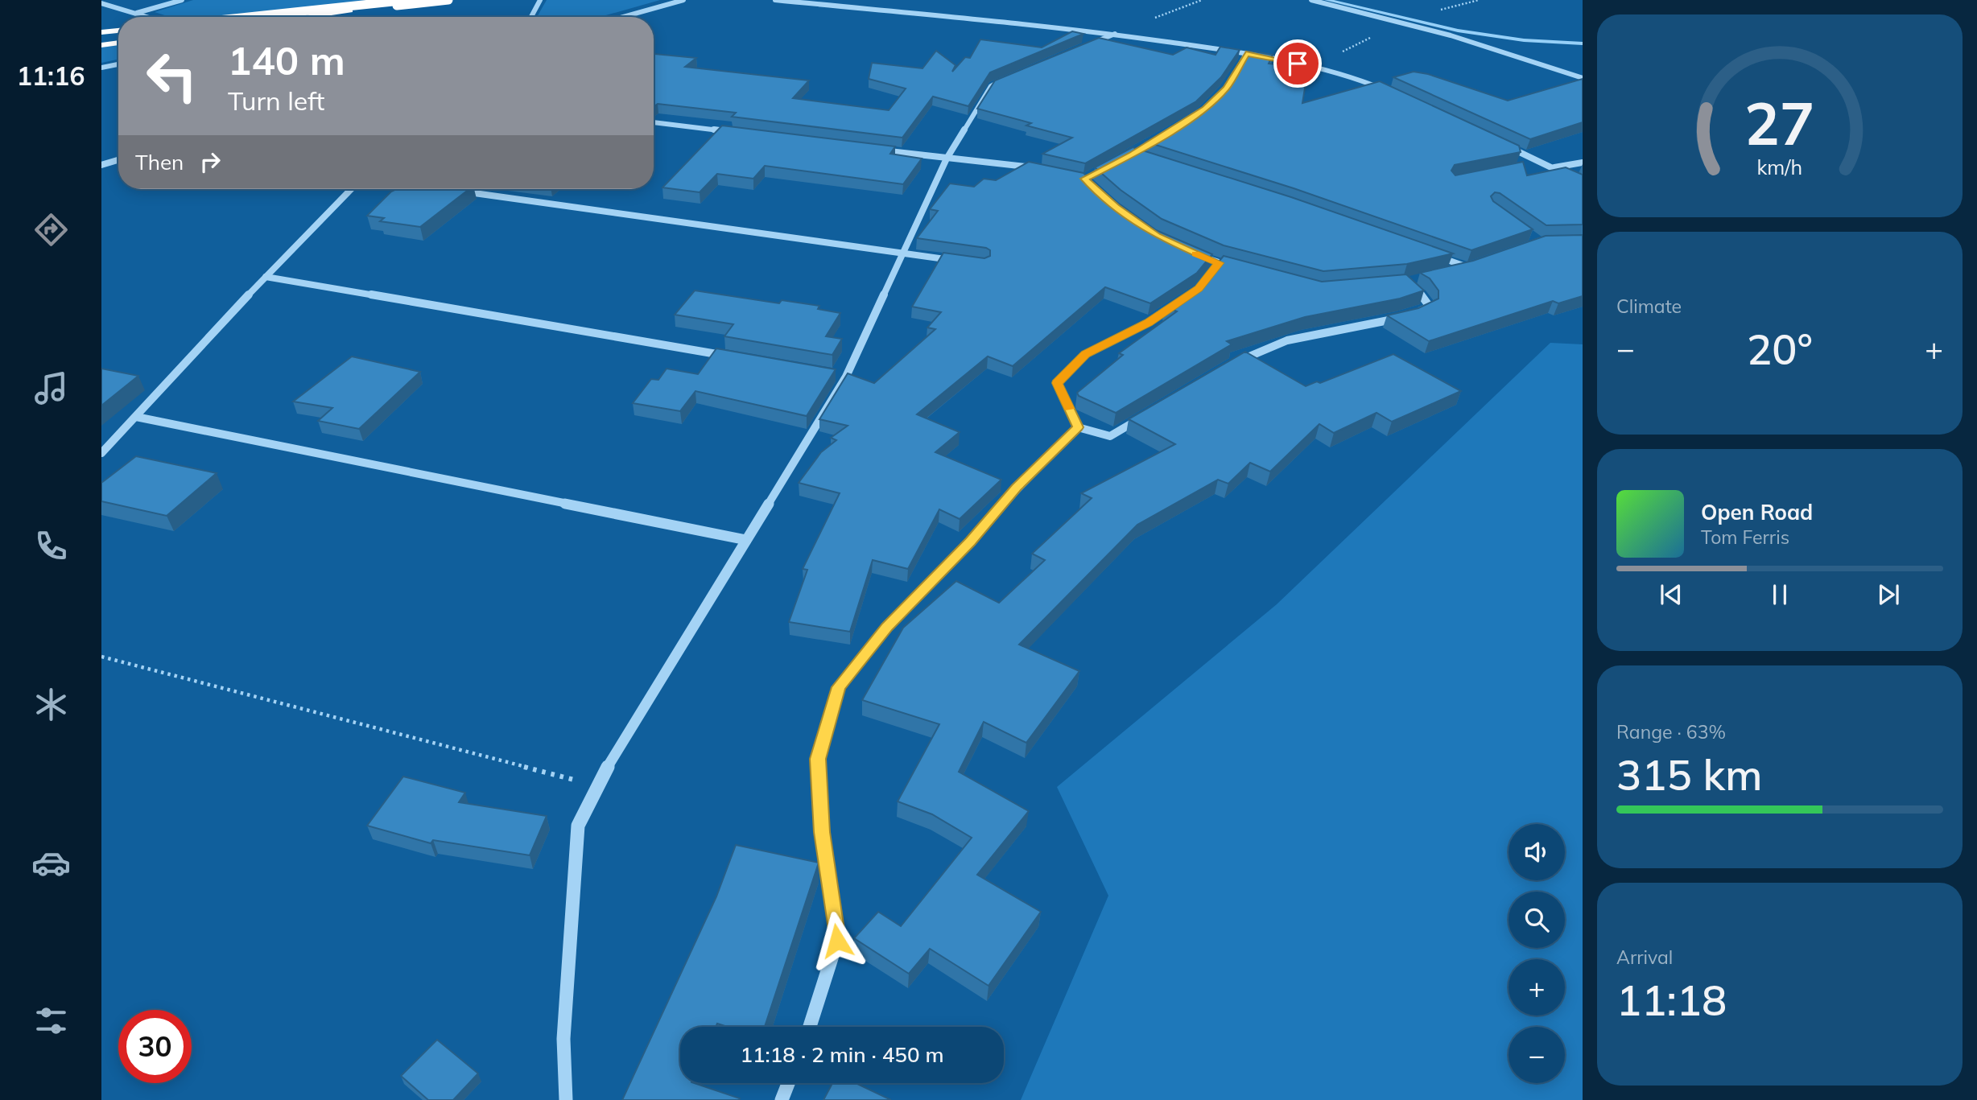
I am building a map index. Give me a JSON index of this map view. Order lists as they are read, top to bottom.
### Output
{
  "page": {
    "tabs": "11:16",
    "turn": ["140 m", "Turn left"],
    "then": "Then",
    "tile": [
      "Climate",
      ["Range · 63%", "315 km"],
      ["Arrival", "11:18"]
    ],
    "heat": ["−", "20°", "+"],
    "song": ["Open Road", "Tom Ferris"],
    "map_buttons": ["+", "−"],
    "limit": "30",
    "trip": "11:18 · 2 min · 450 m",
    "gauge": ["27", "km/h"]
  }
}
